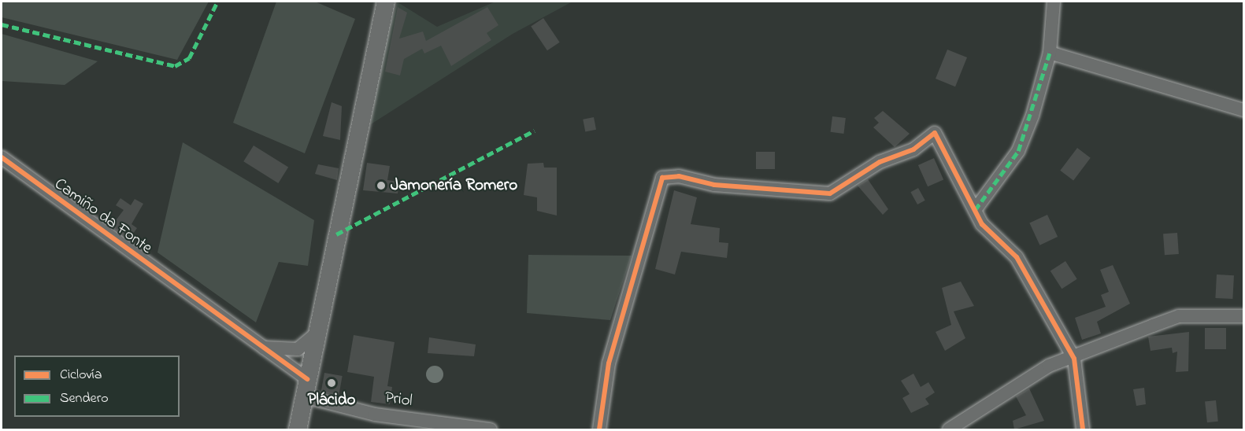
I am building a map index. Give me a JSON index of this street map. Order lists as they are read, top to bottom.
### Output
{
  "streets": {
    "street": ["Camiño da Fonte", "Priol"]
  },
  "places": ["Jamonería Romero", "Plácido"],
  "legend": ["Ciclovía", "Sendero"]
}
